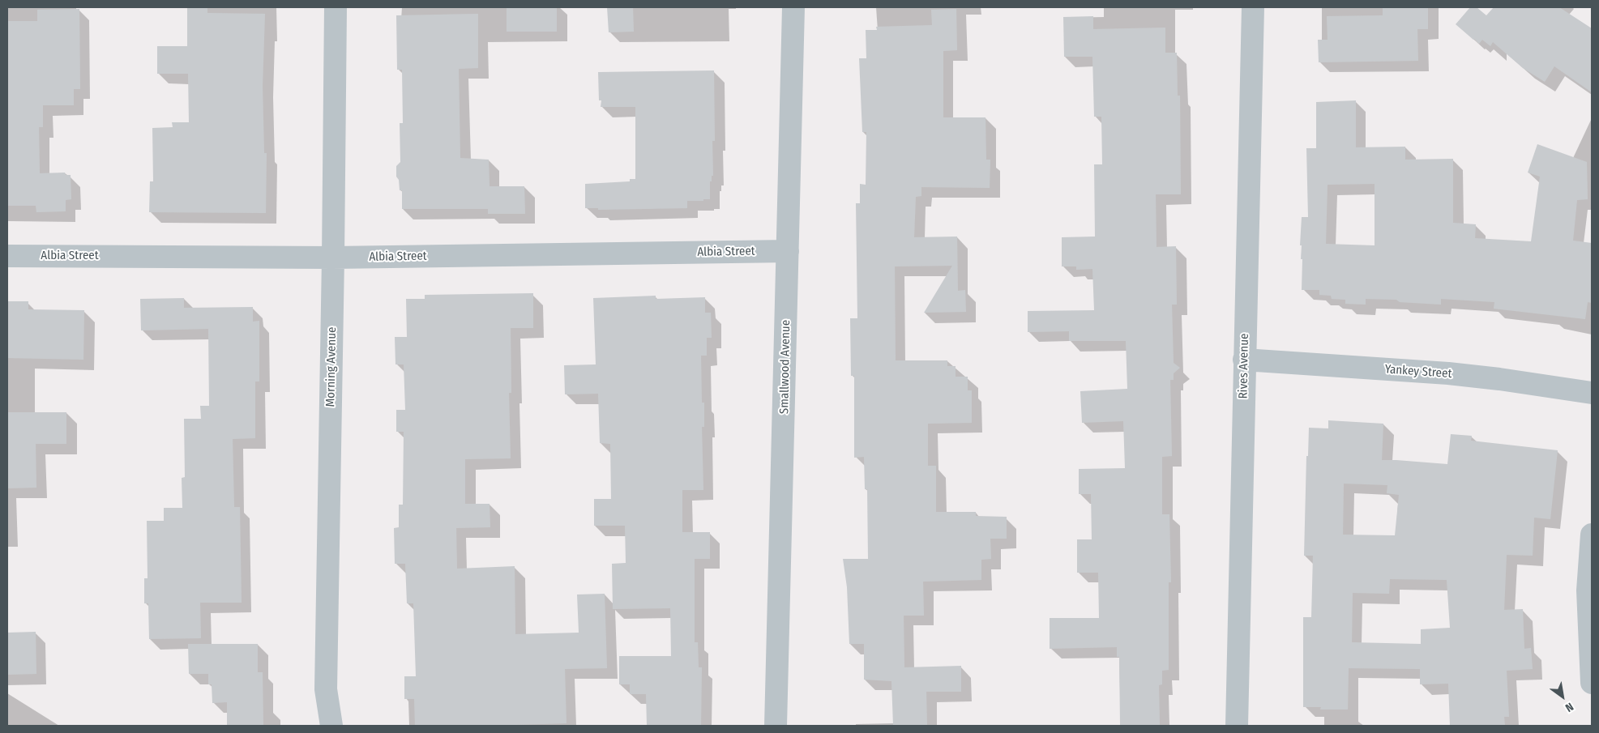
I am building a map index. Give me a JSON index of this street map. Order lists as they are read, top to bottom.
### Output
{
  "streets": {
    "street": [
      "Albia Street",
      "Rives Avenue",
      "Morning Avenue",
      "Smallwood Avenue",
      "Yankey Street"
    ]
  },
  "crossings": [
    ["Albia Street", "Morning Avenue"],
    ["Albia Street", "Smallwood Avenue"],
    ["Rives Avenue", "Yankey Street"]
  ],
  "north": "bottom right"
}
